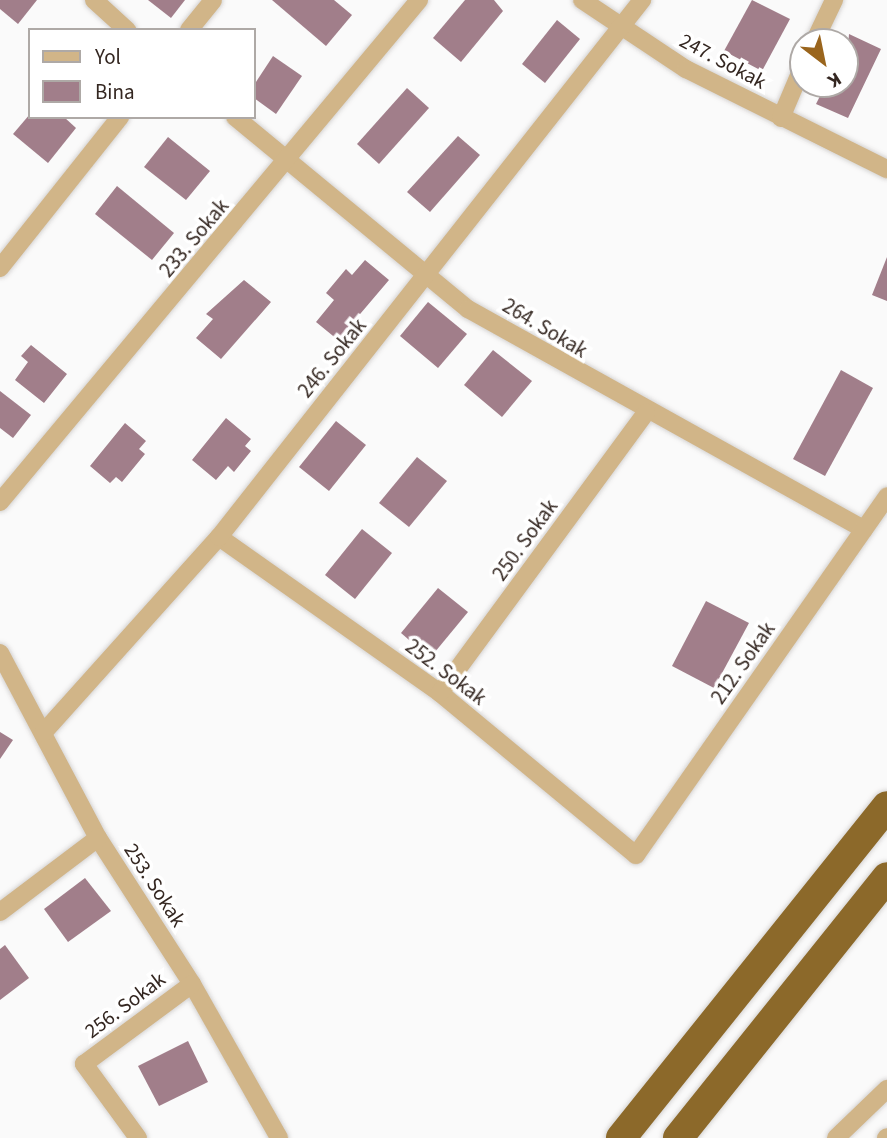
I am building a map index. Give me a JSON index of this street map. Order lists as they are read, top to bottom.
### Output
{
  "streets": {
    "street": [
      "247. Sokak",
      "233. Sokak",
      "264. Sokak",
      "246. Sokak",
      "250. Sokak",
      "212. Sokak",
      "252. Sokak",
      "253. Sokak",
      "256. Sokak"
    ]
  },
  "crossings": [
    ["247. Sokak", "246. Sokak"],
    ["233. Sokak", "264. Sokak"],
    ["264. Sokak", "246. Sokak"],
    ["264. Sokak", "250. Sokak"],
    ["264. Sokak", "212. Sokak"],
    ["246. Sokak", "252. Sokak"],
    ["246. Sokak", "253. Sokak"],
    ["250. Sokak", "252. Sokak"],
    ["212. Sokak", "252. Sokak"],
    ["253. Sokak", "256. Sokak"]
  ],
  "legend": ["Yol", "Bina"],
  "north": "bottom right"
}
